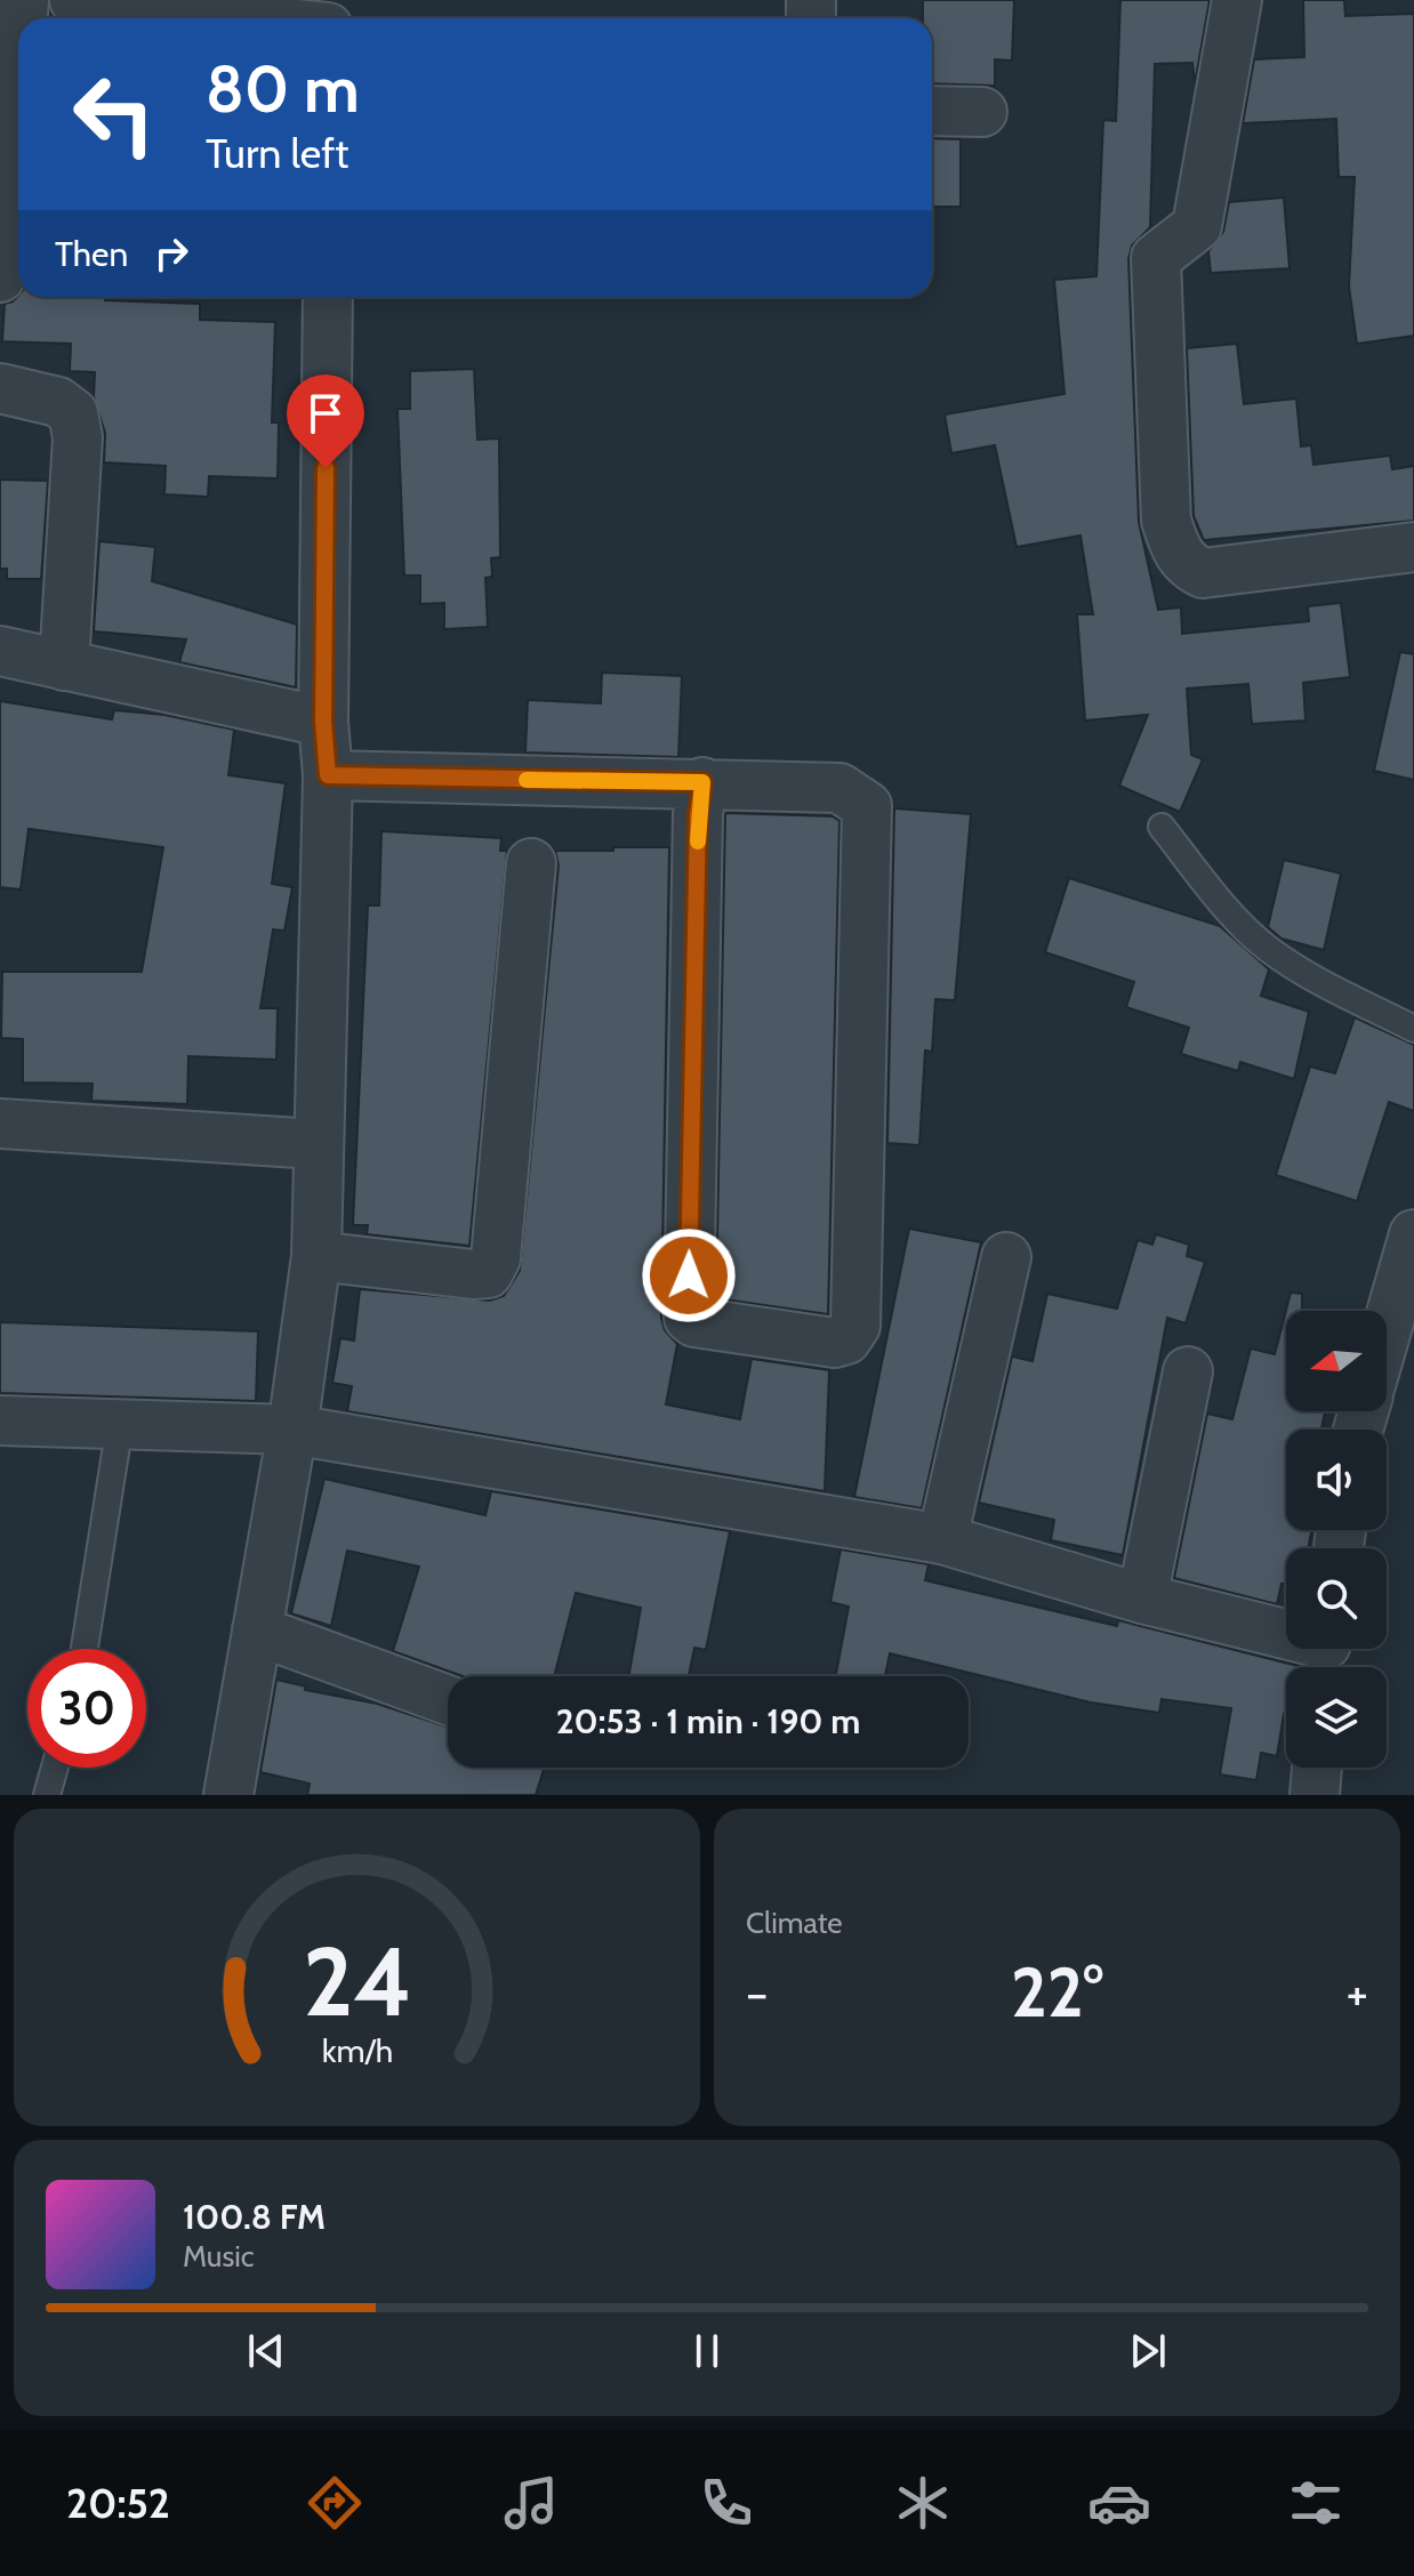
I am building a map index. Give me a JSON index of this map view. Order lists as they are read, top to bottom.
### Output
{
  "north": "left",
  "page": {
    "turn": ["80 m", "Turn left"],
    "then": "Then",
    "limit": "30",
    "trip": "20:53 · 1 min · 190 m",
    "tile": "Climate",
    "heat": ["−", "22°", "+"],
    "song": ["100.8 FM", "Music"],
    "tabs": "20:52",
    "gauge": ["24", "km/h"]
  }
}
